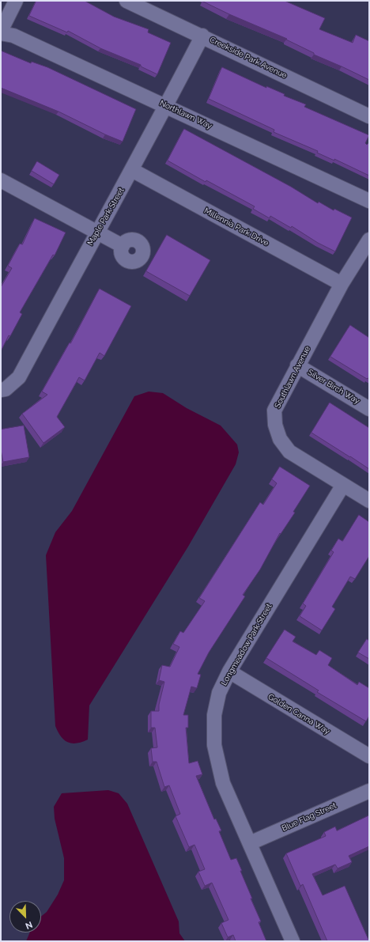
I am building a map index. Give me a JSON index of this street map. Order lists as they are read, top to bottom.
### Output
{
  "streets": {
    "street": [
      "Creekside Park Avenue",
      "Northlawn Way",
      "Maple Park Street",
      "Millennia Park Drive",
      "Southlawn Avenue",
      "Silver Birch Way",
      "Longmeadow Park Street",
      "Golden Canna Way",
      "Blue Flag Street"
    ]
  },
  "crossings": [
    ["Creekside Park Avenue", "Maple Park Street"],
    ["Northlawn Way", "Maple Park Street"],
    ["Maple Park Street", "Millennia Park Drive"],
    ["Millennia Park Drive", "Southlawn Avenue"],
    ["Southlawn Avenue", "Silver Birch Way"],
    ["Southlawn Avenue", "Longmeadow Park Street"],
    ["Longmeadow Park Street", "Golden Canna Way"],
    ["Longmeadow Park Street", "Blue Flag Street"]
  ],
  "north": "bottom right"
}
